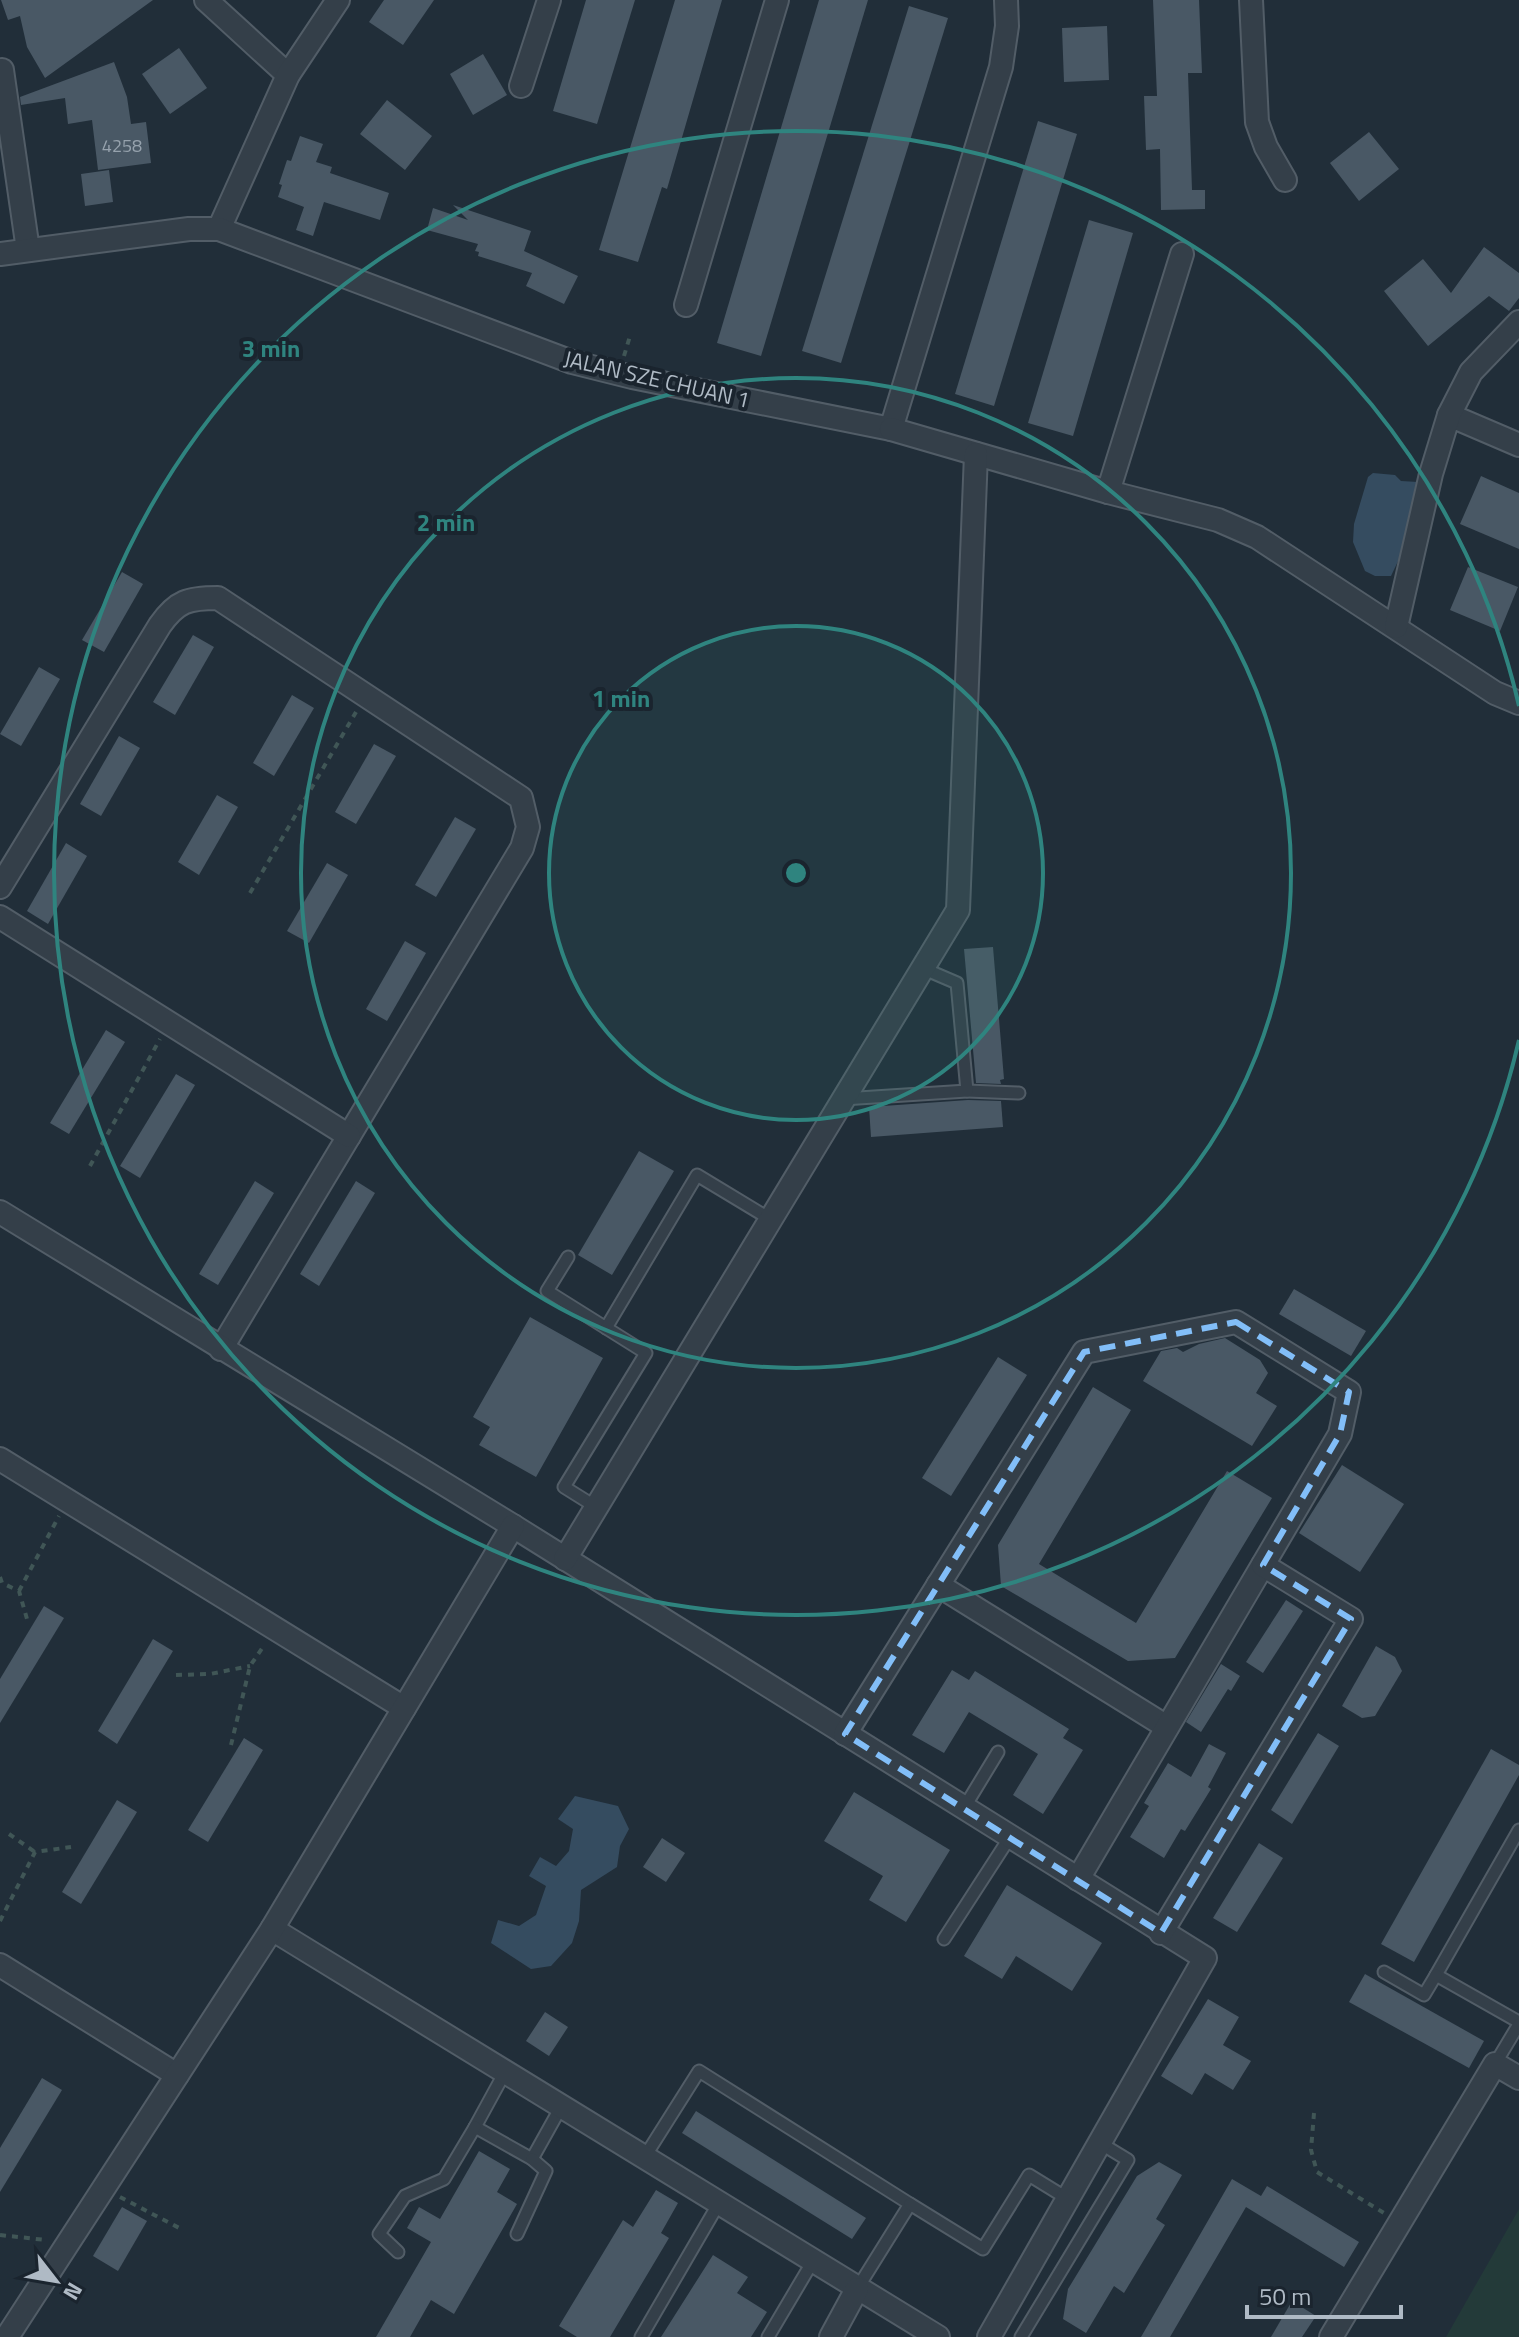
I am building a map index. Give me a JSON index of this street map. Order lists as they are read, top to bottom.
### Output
{
  "streets": {
    "street": ["JALAN SZE CHUAN 1"]
  },
  "house_numbers": ["4258"],
  "scale_bar": "50 m",
  "north": "bottom right",
  "rings": ["3 min", "2 min", "1 min"]
}
